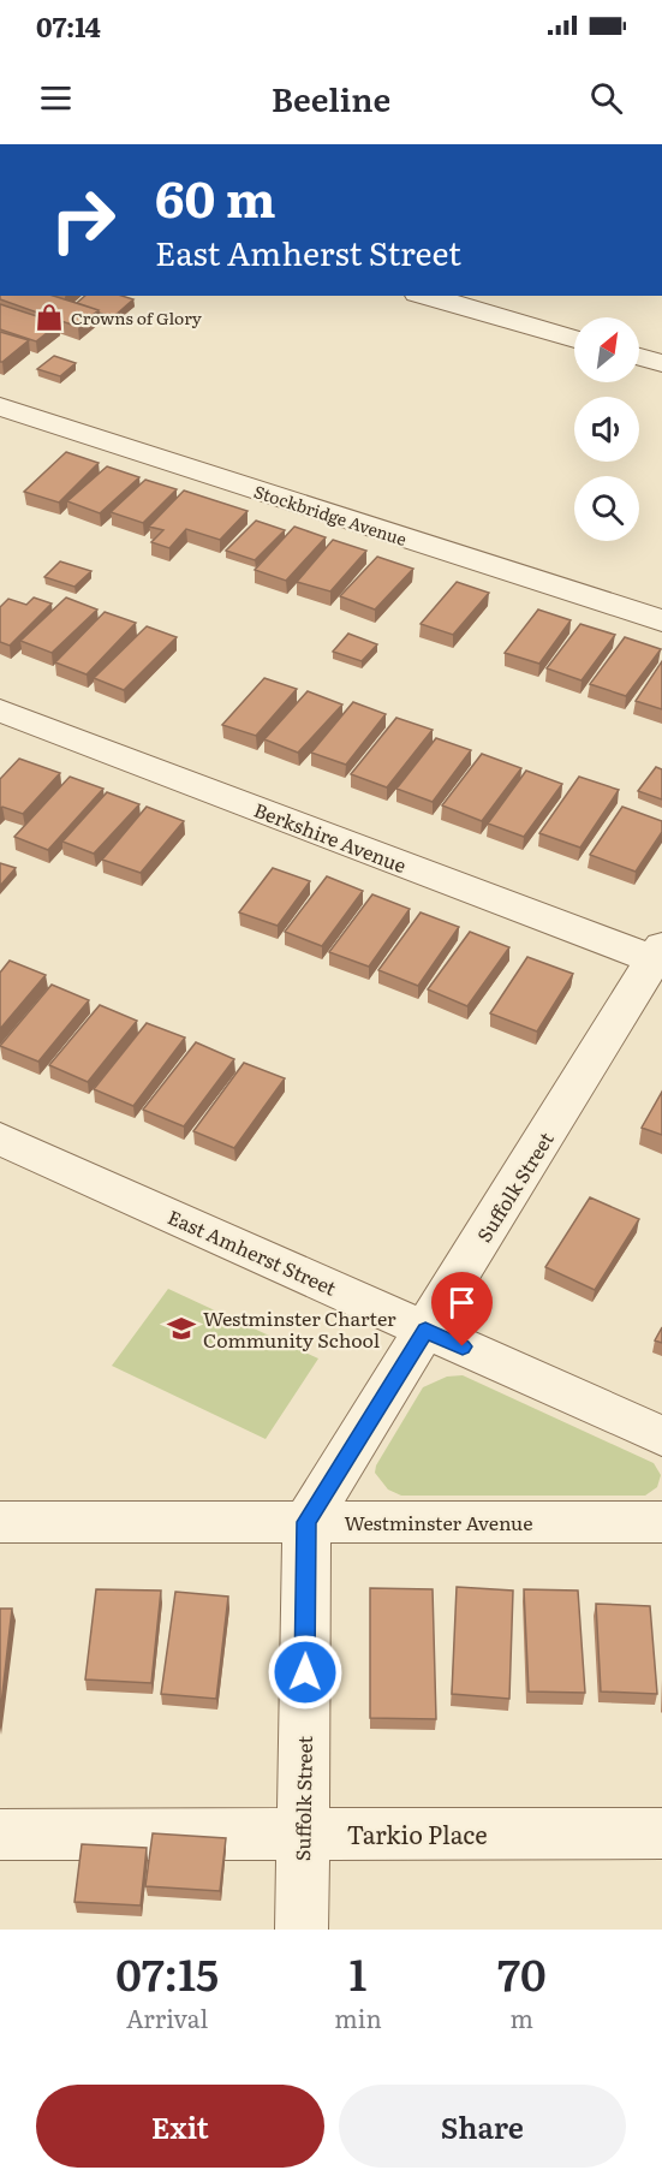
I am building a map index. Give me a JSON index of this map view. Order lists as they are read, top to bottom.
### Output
{
  "streets": {
    "street": [
      "Stockbridge Avenue",
      "Berkshire Avenue",
      "Suffolk Street",
      "East Amherst Street",
      "Westminster Avenue",
      "Tarkio Place"
    ]
  },
  "crossings": [
    ["Berkshire Avenue", "Suffolk Street"],
    ["Suffolk Street", "East Amherst Street"],
    ["Suffolk Street", "Westminster Avenue"],
    ["Suffolk Street", "Tarkio Place"]
  ],
  "places": {
    "shop": ["Crowns of Glory"],
    "school or university": ["Westminster Charter Community School"]
  },
  "north": "top right",
  "page": {
    "status": "07:14",
    "header": "Beeline",
    "turn": ["60 m", "East Amherst Street"],
    "eta": [
      "07:15",
      "Arrival",
      "1",
      "min",
      "70",
      "m"
    ],
    "buttons": ["Exit", "Share"]
  }
}
